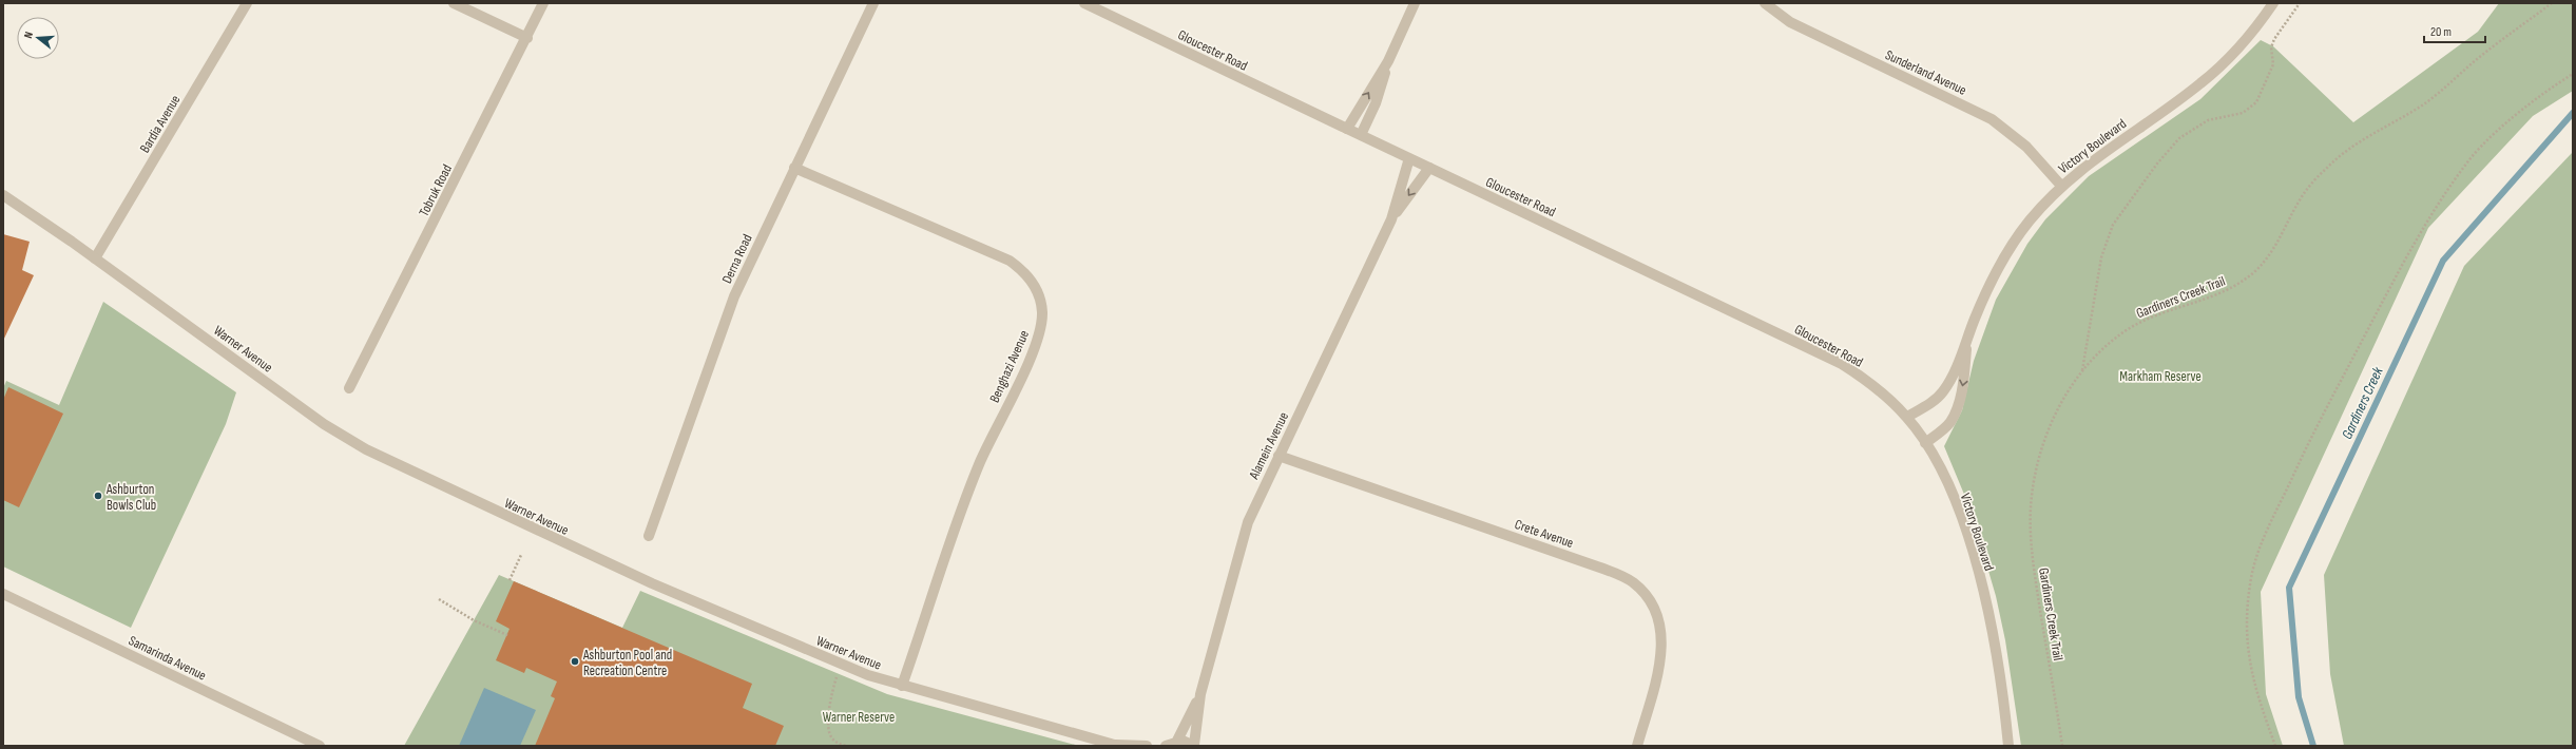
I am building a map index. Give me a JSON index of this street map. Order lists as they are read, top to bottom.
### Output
{
  "streets": {
    "street": [
      "Gloucester Road",
      "Sunderland Avenue",
      "Bardia Avenue",
      "Victory Boulevard",
      "Tobruk Road",
      "Derna Road",
      "Warner Avenue",
      "Benghazi Avenue",
      "Alamein Avenue",
      "Crete Avenue",
      "Samarinda Avenue"
    ],
    "path": ["Gardiners Creek Trail"]
  },
  "crossings": [
    ["Gloucester Road", "Victory Boulevard"],
    ["Gloucester Road", "Alamein Avenue"],
    ["Sunderland Avenue", "Victory Boulevard"],
    ["Bardia Avenue", "Warner Avenue"],
    ["Derna Road", "Benghazi Avenue"],
    ["Warner Avenue", "Benghazi Avenue"],
    ["Alamein Avenue", "Crete Avenue"]
  ],
  "water": ["Gardiners Creek"],
  "parks": ["Markham Reserve", "Warner Reserve"],
  "places": ["Ashburton Bowls Club", "Ashburton Pool and Recreation Centre"],
  "scale_bar": "20 m",
  "north": "left"
}
